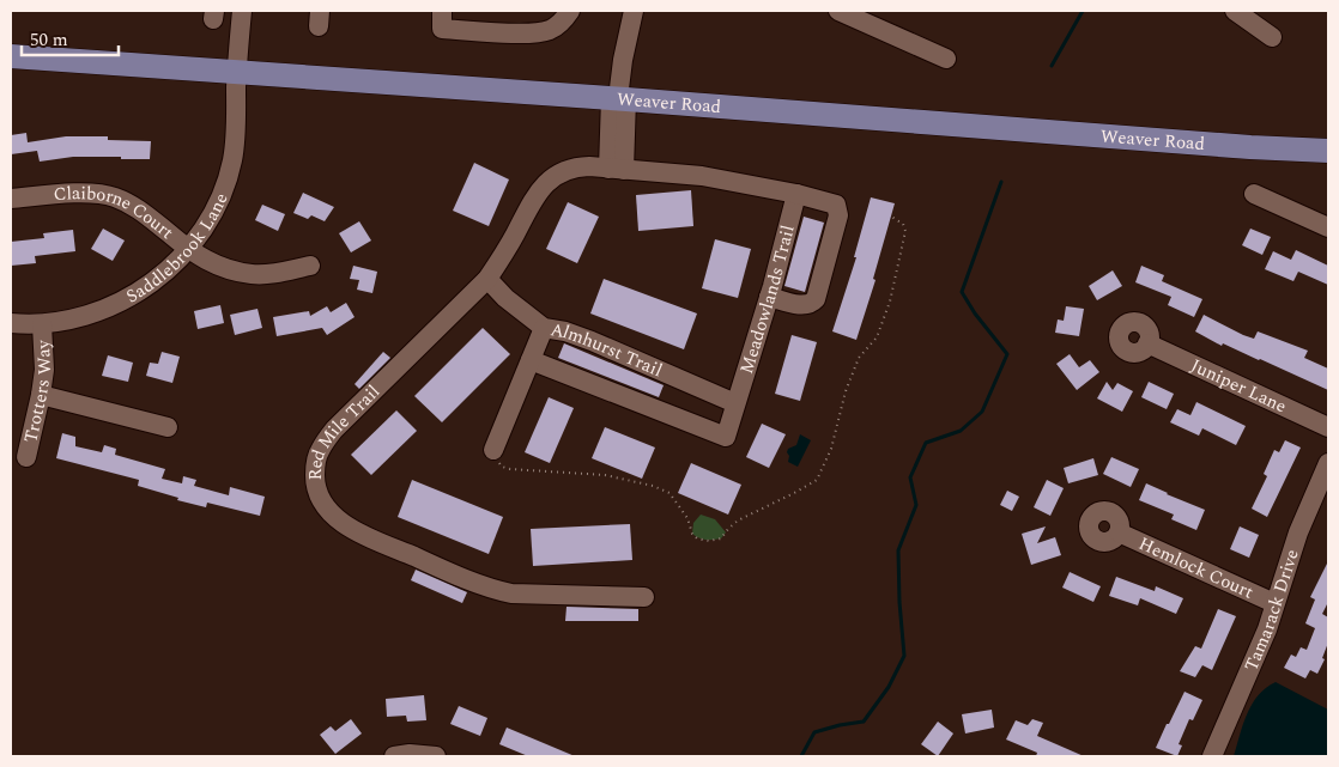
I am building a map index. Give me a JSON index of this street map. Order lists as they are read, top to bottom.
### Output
{
  "streets": {
    "main road": ["Weaver Road"],
    "street": [
      "Claiborne Court",
      "Saddlebrook Lane",
      "Meadowlands Trail",
      "Almhurst Trail",
      "Juniper Lane",
      "Trotters Way",
      "Red Mile Trail",
      "Hemlock Court",
      "Tamarack Drive"
    ]
  },
  "crossings": [
    ["Weaver Road", "Saddlebrook Lane"],
    ["Claiborne Court", "Saddlebrook Lane"],
    ["Saddlebrook Lane", "Trotters Way"],
    ["Meadowlands Trail", "Almhurst Trail"],
    ["Meadowlands Trail", "Red Mile Trail"],
    ["Almhurst Trail", "Red Mile Trail"],
    ["Hemlock Court", "Tamarack Drive"]
  ],
  "scale_bar": "50 m"
}
